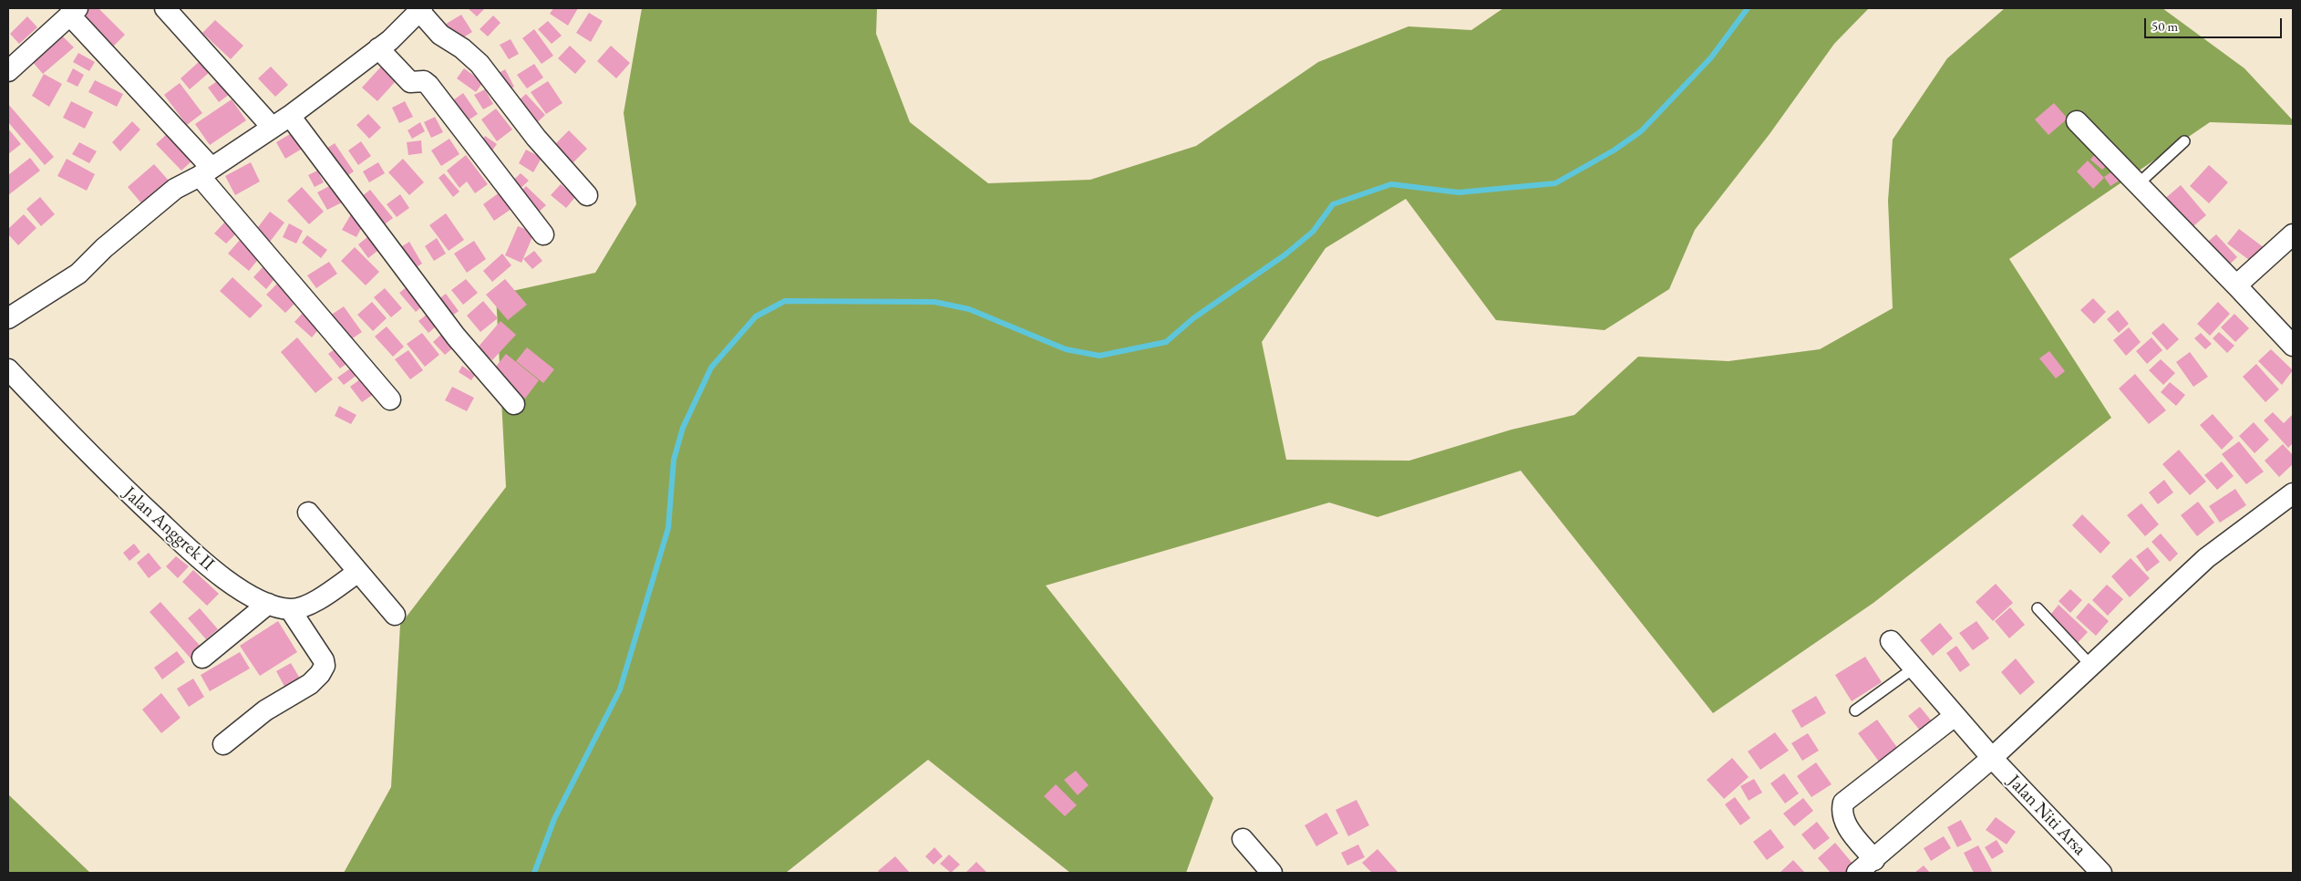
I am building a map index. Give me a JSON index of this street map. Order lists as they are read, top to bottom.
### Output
{
  "streets": {
    "street": ["Jalan Anggrek II", "Jalan Niti Arsa"]
  },
  "scale_bar": "50 m"
}
